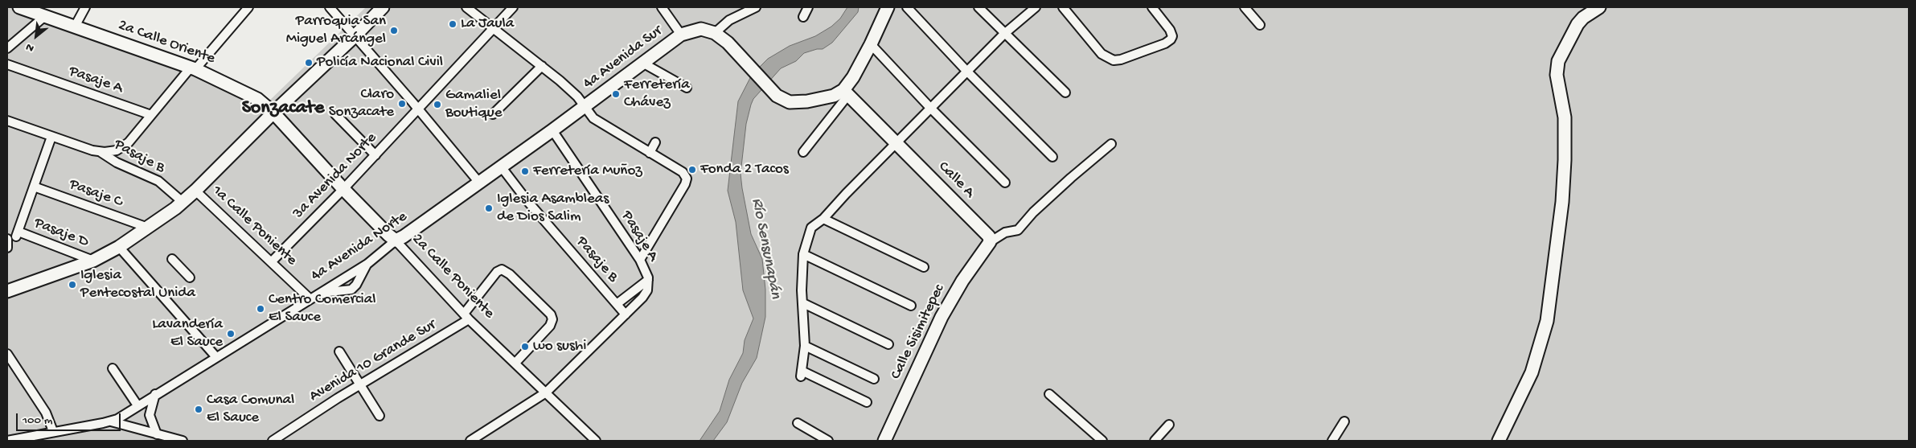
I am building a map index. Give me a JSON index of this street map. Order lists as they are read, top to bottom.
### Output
{
  "streets": {
    "street": [
      "2a Calle Oriente",
      "4a Avenida Sur",
      "Pasaje A",
      "Pasaje B",
      "3a Avenida Norte",
      "Calle A",
      "Pasaje C",
      "1a Calle Poniente",
      "Pasaje D",
      "4a Avenida Norte",
      "2a Calle Poniente",
      "Calle Sisimitepec",
      "Avenida 10 Grande Sur"
    ]
  },
  "crossings": [
    ["2a Calle Oriente", "2a Calle Poniente"],
    ["4a Avenida Sur", "4a Avenida Norte"],
    ["Pasaje A", "4a Avenida Norte"],
    ["Pasaje B", "4a Avenida Norte"],
    ["3a Avenida Norte", "1a Calle Poniente"],
    ["3a Avenida Norte", "2a Calle Poniente"],
    ["Calle A", "Calle Sisimitepec"],
    ["Pasaje C", "Pasaje D"],
    ["1a Calle Poniente", "4a Avenida Norte"],
    ["4a Avenida Norte", "2a Calle Poniente"],
    ["2a Calle Poniente", "Avenida 10 Grande Sur"]
  ],
  "districts": ["Sonzacate"],
  "water": ["Río Sensunapán"],
  "places": [
    "La Jaula",
    "Parroquia San Miguel Arcángel",
    "Policía Nacional Civil",
    "Ferretería Chávez",
    "Claro Sonzacate",
    "Gamaliel Boutique",
    "Fonda 2 Tacos",
    "Ferretería Muñoz",
    "Iglesia Asambleas de Dios Salim",
    "Iglesia Pentecostal Unida",
    "Centro Comercial El Sauce",
    "Lavandería El Sauce",
    "wo sushi",
    "Casa Comunal El Sauce"
  ],
  "scale_bar": "100 m",
  "north": "bottom left"
}
